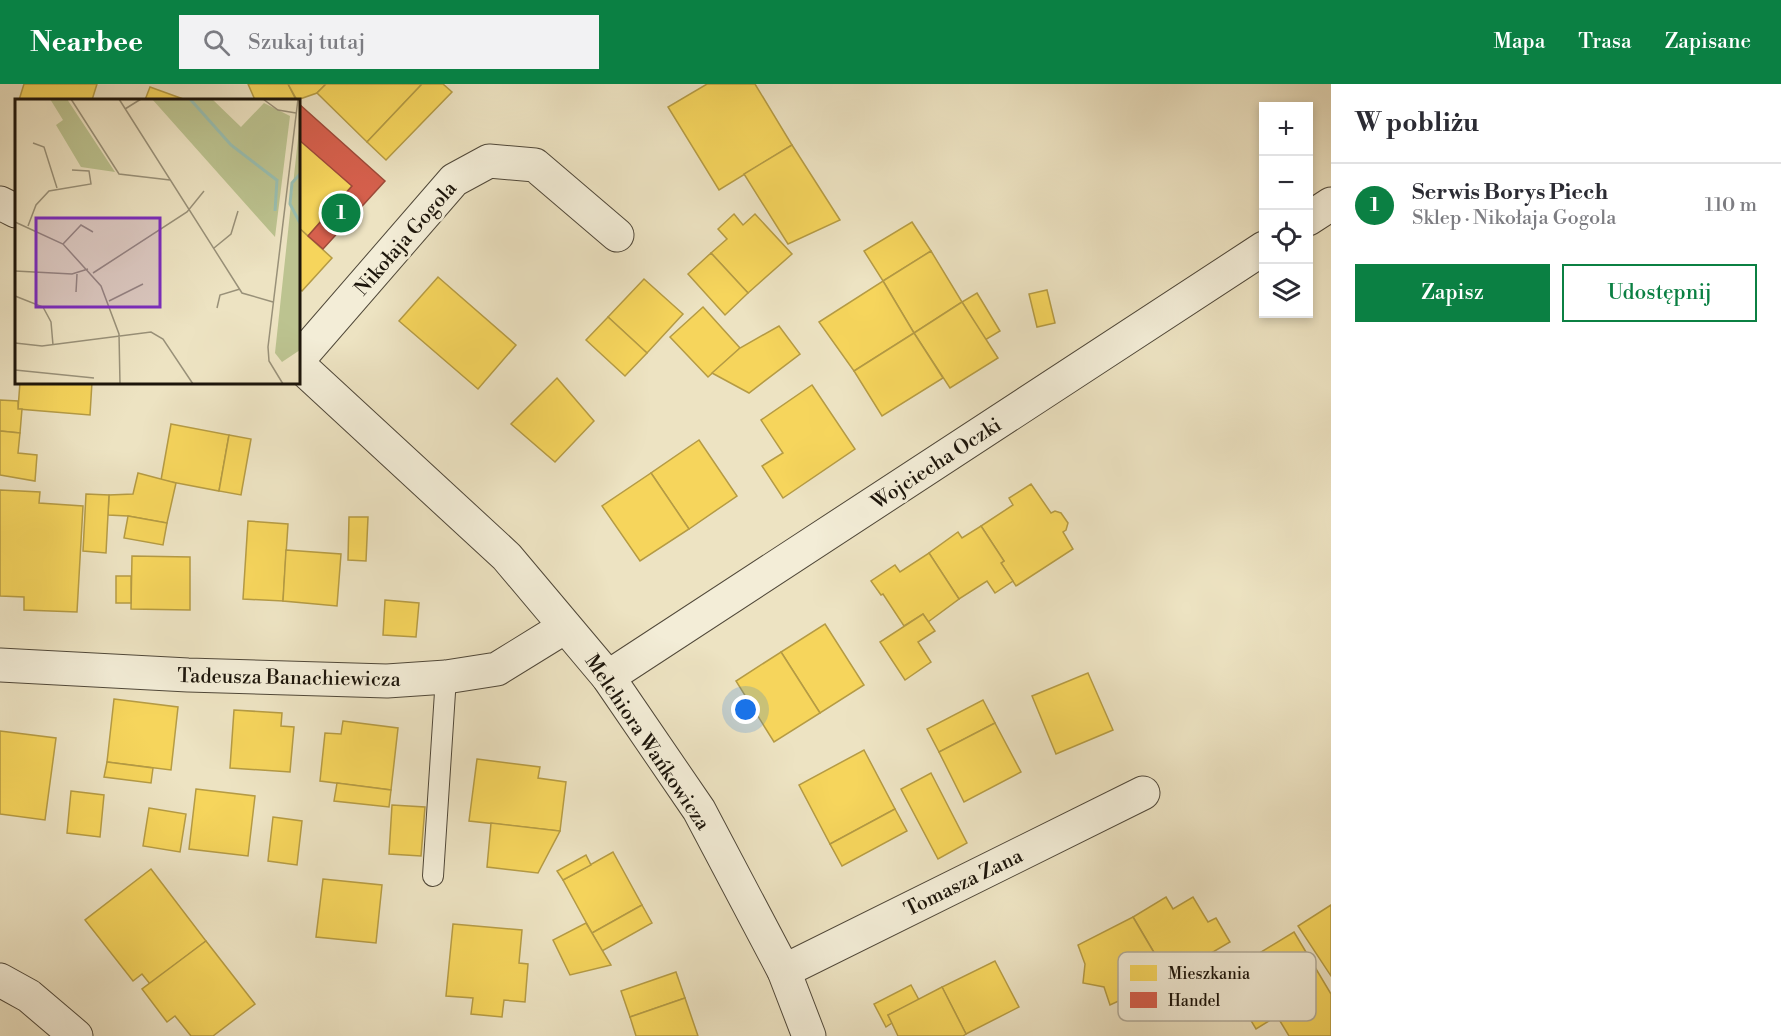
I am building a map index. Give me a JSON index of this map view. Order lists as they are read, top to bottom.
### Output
{
  "streets": {
    "street": [
      "Nikołaja Gogola",
      "Wojciecha Oczki",
      "Tadeusza Banachiewicza",
      "Melchiora Wańkowicza",
      "Tomasza Zana"
    ]
  },
  "crossings": [
    ["Wojciecha Oczki", "Melchiora Wańkowicza"],
    ["Tadeusza Banachiewicza", "Melchiora Wańkowicza"],
    ["Melchiora Wańkowicza", "Tomasza Zana"]
  ],
  "legend": ["Mieszkania", "Handel"],
  "page": {
    "header": "Nearbee",
    "search": "Szukaj tutaj",
    "nav": ["Mapa", "Trasa", "Zapisane"],
    "heading": "W pobliżu",
    "map_buttons": ["+", "−"],
    "list": [
      {
        "mark": "1",
        "name": "Serwis Borys Piech",
        "note": "Sklep · Nikołaja Gogola",
        "value": "110 m"
      }
    ],
    "pins": "1",
    "buttons": ["Zapisz", "Udostępnij"]
  }
}
